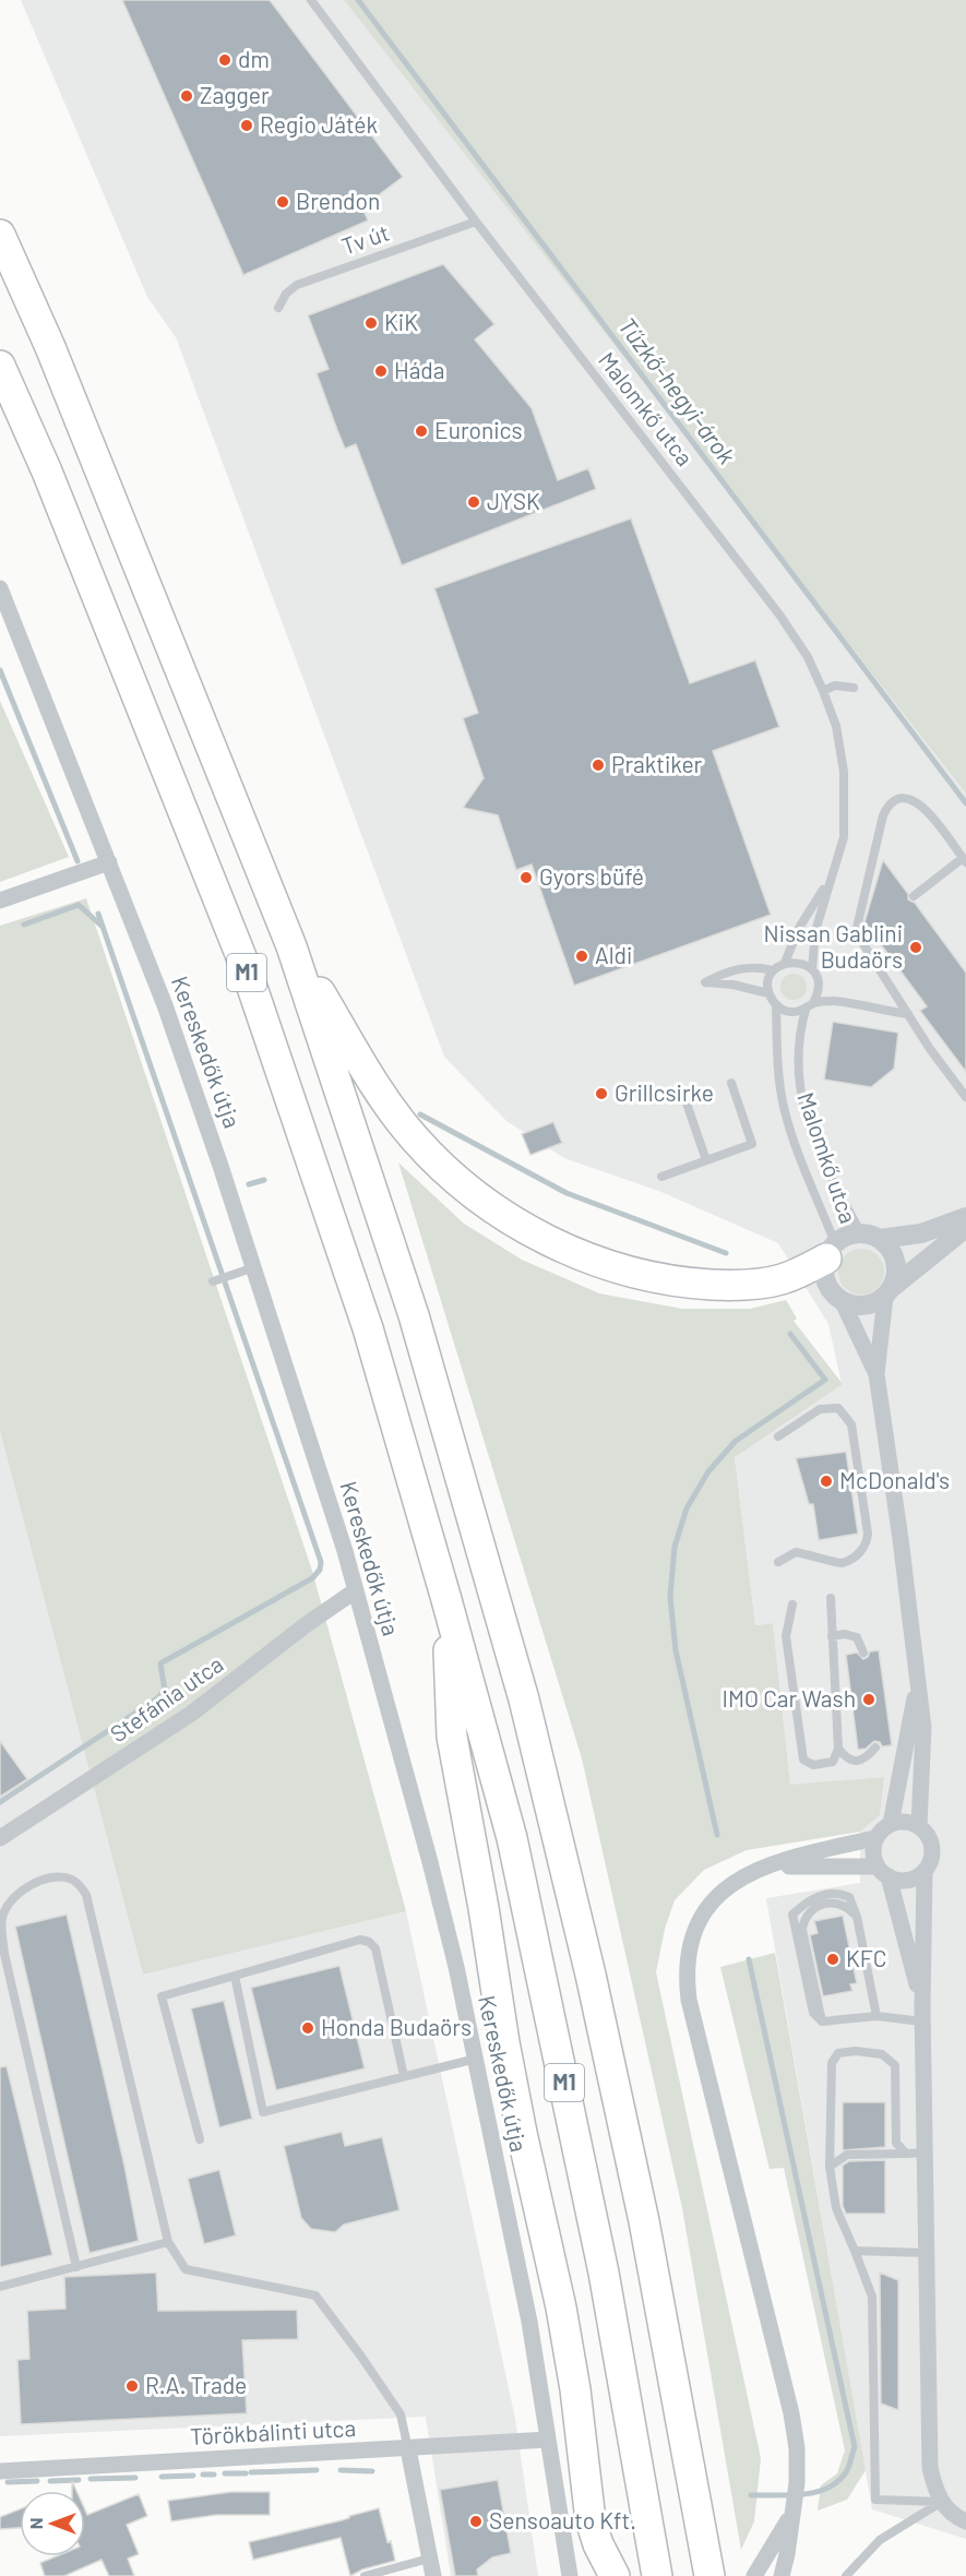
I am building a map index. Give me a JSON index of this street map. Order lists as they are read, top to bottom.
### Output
{
  "streets": {
    "highway": ["M1"],
    "street": ["Kereskedők útja", "Stefánia utca", "Törökbálinti utca"],
    "lane": ["Tv út", "Malomkő utca"]
  },
  "crossings": [
    ["Tv út", "Malomkő utca"],
    ["Kereskedők útja", "Stefánia utca"],
    ["Kereskedők útja", "Törökbálinti utca"]
  ],
  "water": ["Tűzkő-hegyi-árok"],
  "places": [
    "dm",
    "Zagger",
    "Regio Játék",
    "Brendon",
    "KiK",
    "Háda",
    "Euronics",
    "JYSK",
    "Praktiker",
    "Gyors büfé",
    "Nissan Gablini Budaörs",
    "Aldi",
    "Grillcsirke",
    "McDonald's",
    "IMO Car Wash",
    "KFC",
    "Honda Budaörs",
    "R.A. Trade",
    "Sensoauto Kft."
  ],
  "north": "left"
}
